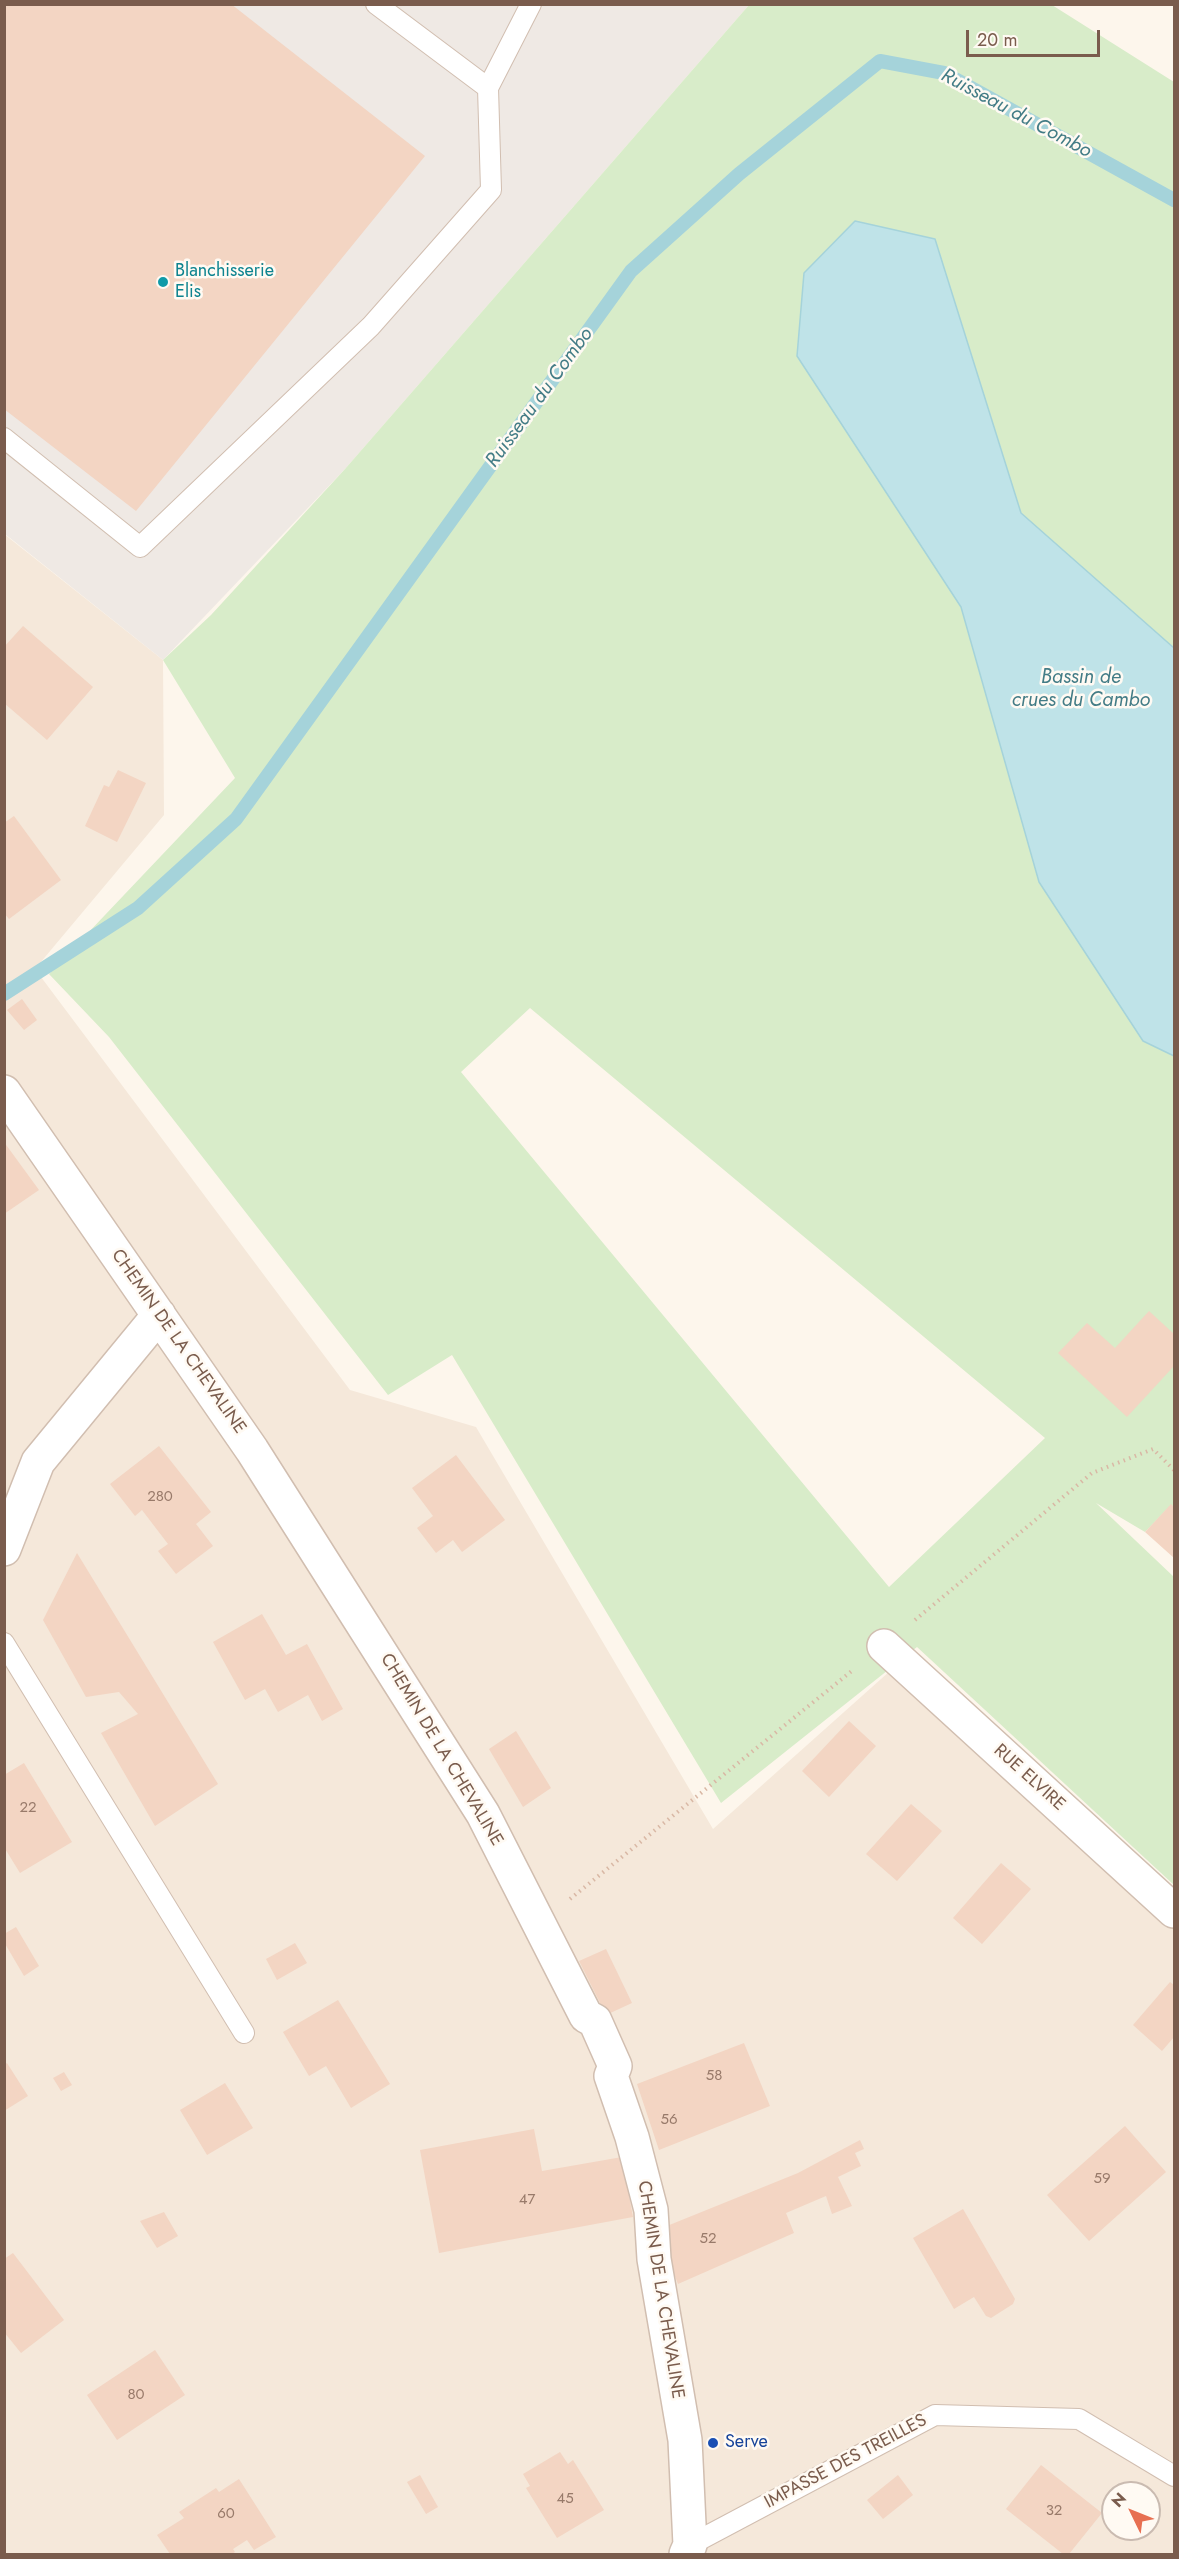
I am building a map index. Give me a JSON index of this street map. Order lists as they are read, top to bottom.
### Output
{
  "streets": {
    "street": ["CHEMIN DE LA CHEVALINE", "RUE ELVIRE"],
    "lane": ["IMPASSE DES TREILLES"]
  },
  "crossings": [
    ["CHEMIN DE LA CHEVALINE", "IMPASSE DES TREILLES"]
  ],
  "water": ["Ruisseau du Combo", "Bassin de crues du Cambo"],
  "places": ["Blanchisserie Elis", "Serve"],
  "house_numbers": [
    "280",
    "22",
    "58",
    "56",
    "59",
    "47",
    "52",
    "80",
    "45",
    "32",
    "60"
  ],
  "scale_bar": "20 m",
  "north": "top left"
}
